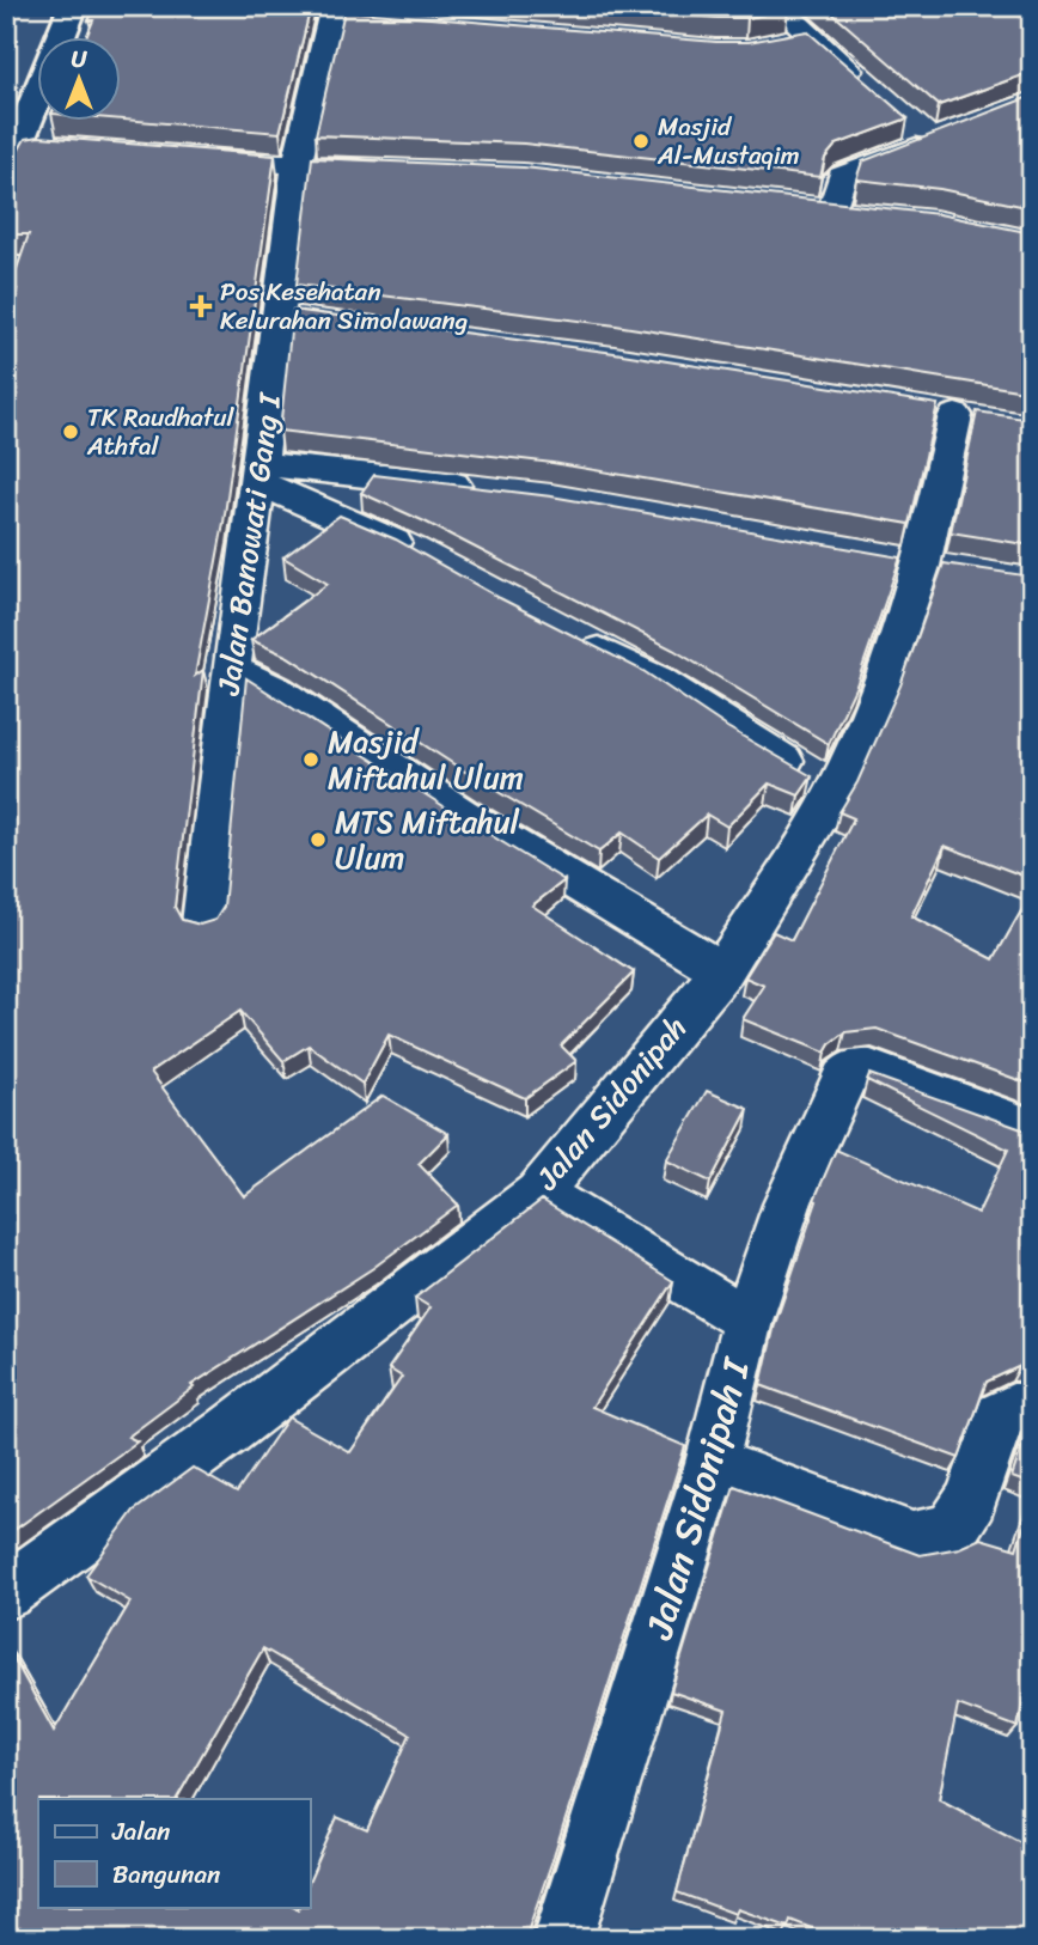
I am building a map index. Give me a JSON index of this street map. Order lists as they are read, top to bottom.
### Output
{
  "streets": {
    "street": ["Jalan Banowati Gang I", "Jalan Sidonipah", "Jalan Sidonipah I"]
  },
  "places": {
    "other": [
      "Masjid Al-Mustaqim",
      "TK Raudhatul Athfal",
      "Masjid Miftahul Ulum",
      "MTS Miftahul Ulum"
    ],
    "health": ["Pos Kesehatan Kelurahan Simolawang"]
  },
  "legend": ["Jalan", "Bangunan"],
  "north": "top"
}
